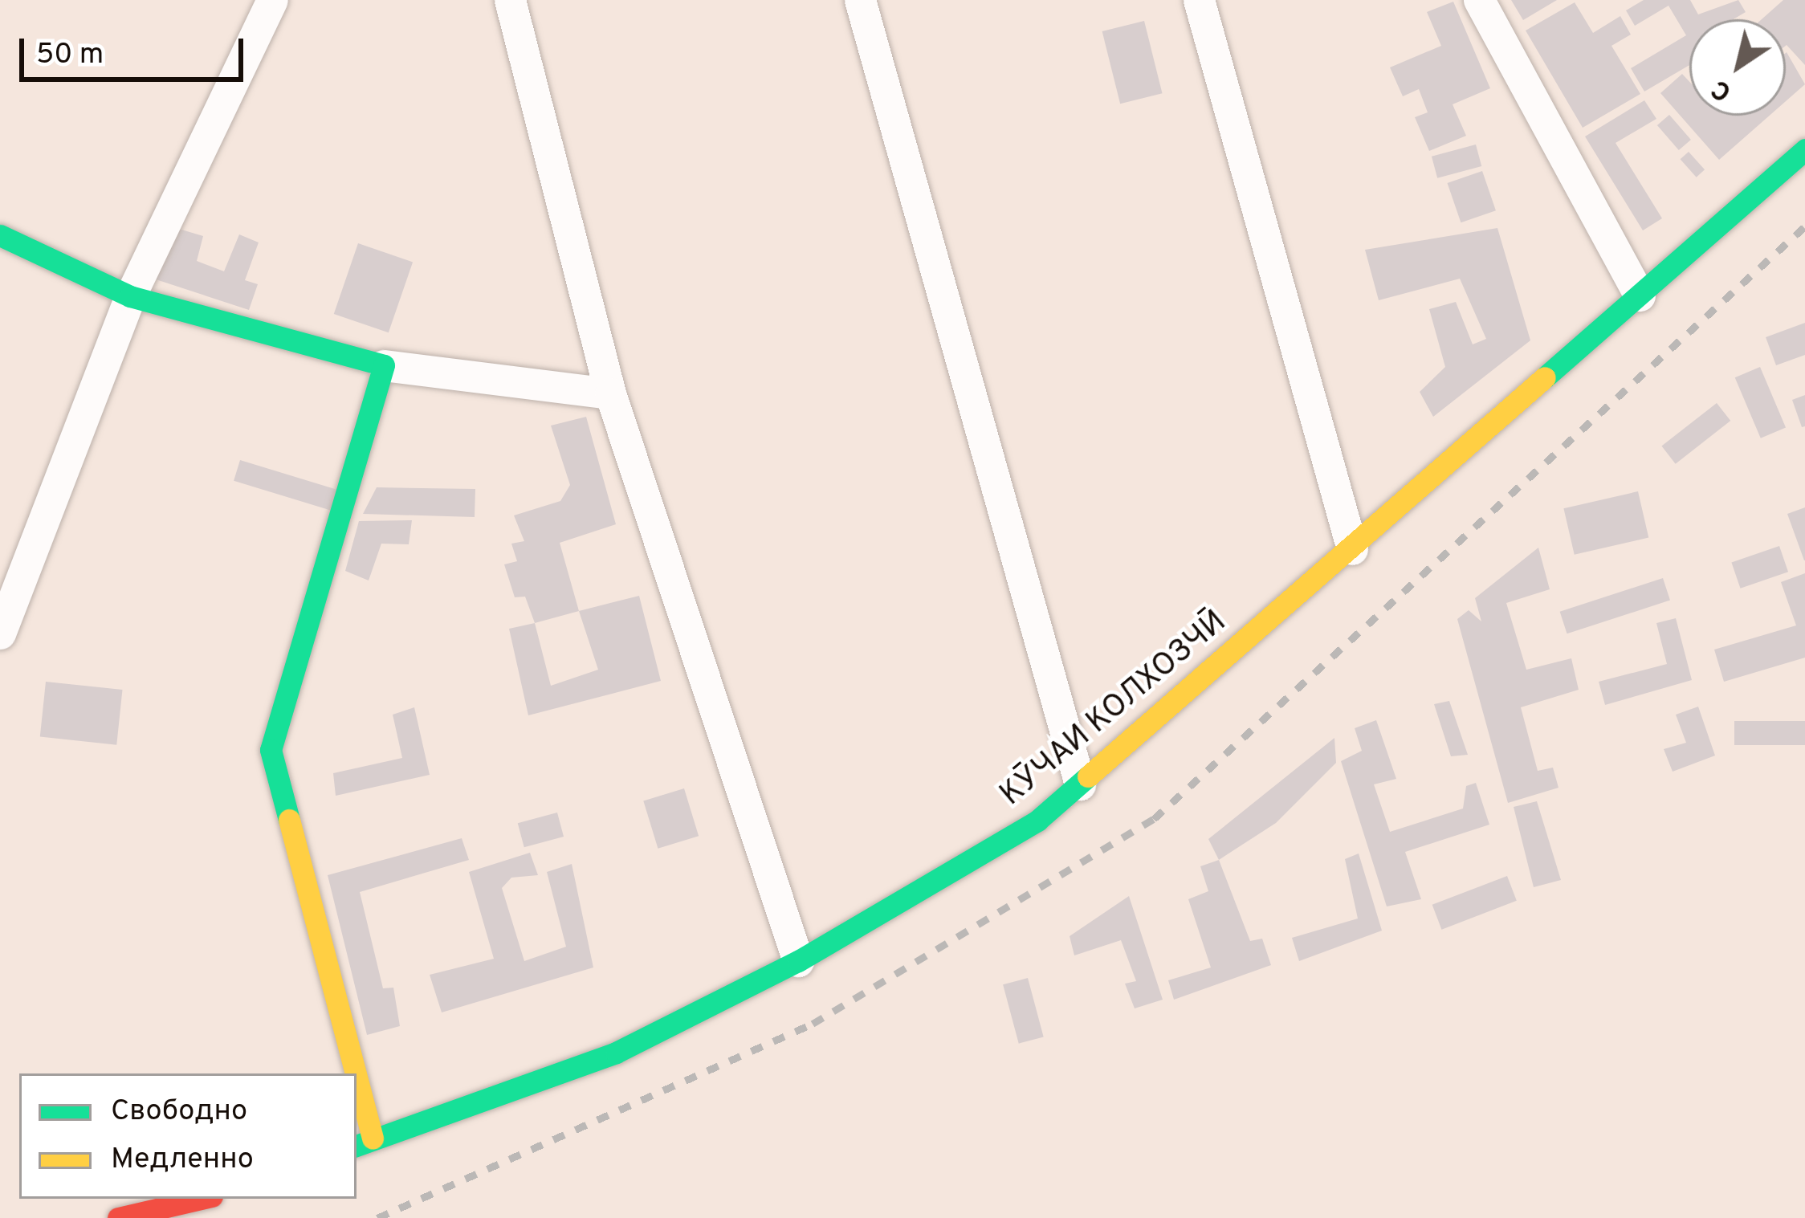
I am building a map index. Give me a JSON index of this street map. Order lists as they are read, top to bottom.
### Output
{
  "streets": {
    "main road": ["КӮЧАИ КОЛХОЗЧӢ"]
  },
  "legend": ["Свободно", "Медленно"],
  "scale_bar": "50 m",
  "north": "bottom left"
}
